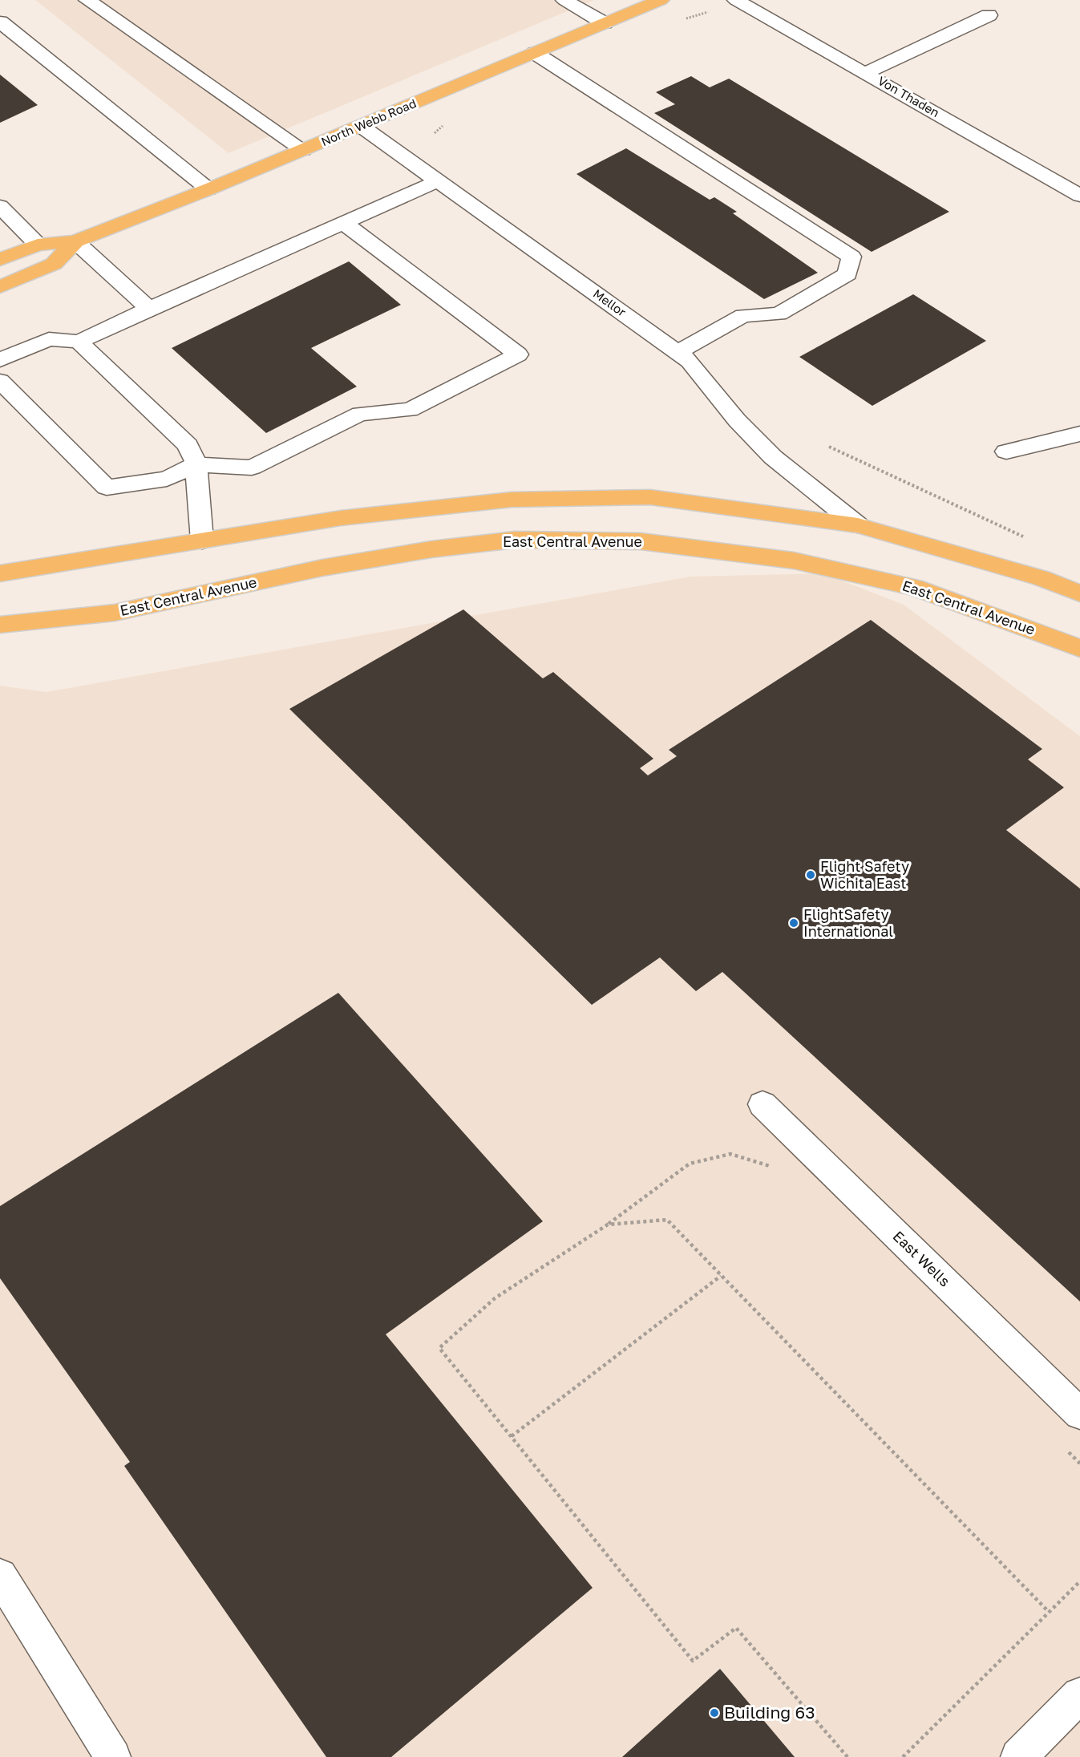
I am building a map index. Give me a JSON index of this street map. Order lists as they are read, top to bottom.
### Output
{
  "streets": {
    "main road": ["North Webb Road", "East Central Avenue"],
    "street": ["Von Thaden", "Mellor", "East Wells"]
  },
  "crossings": [
    ["North Webb Road", "Mellor"]
  ],
  "places": ["Flight Safety Wichita East", "FlightSafety International", "Building 63"]
}
